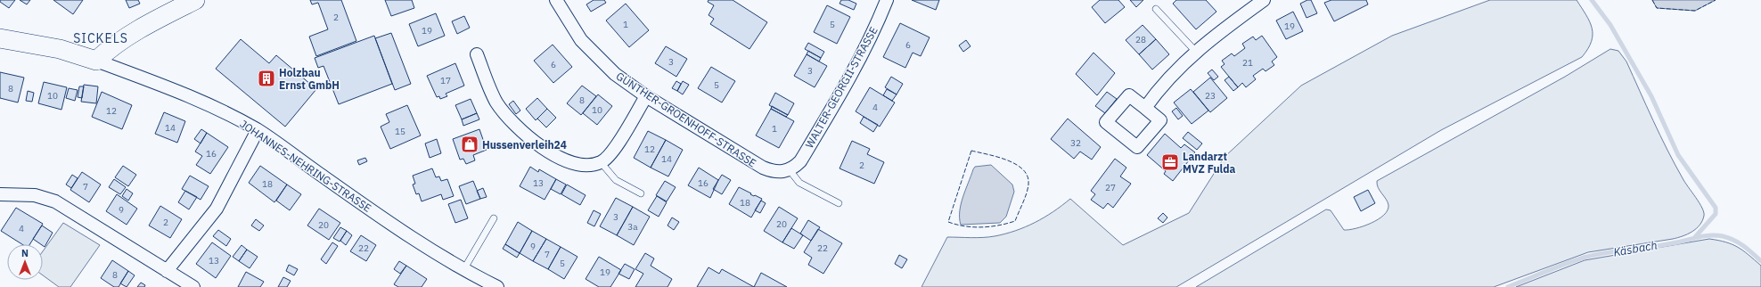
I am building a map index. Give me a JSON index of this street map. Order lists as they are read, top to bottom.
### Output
{
  "streets": {
    "street": ["WALTER-GEORGII-STRASSE", "GÜNTHER-GROENHOFF-STRASSE", "JOHANNES-NEHRING-STRASSE"]
  },
  "crossings": [
    ["WALTER-GEORGII-STRASSE", "GÜNTHER-GROENHOFF-STRASSE"]
  ],
  "districts": ["SICKELS"],
  "water": ["Käsbach"],
  "places": {
    "building": ["Holzbau Ernst GmbH"],
    "shop": ["Hussenverleih24"],
    "office": ["Landarzt MVZ Fulda"]
  },
  "house_numbers": [
    "2",
    "1",
    "5",
    "19",
    "19",
    "28",
    "6",
    "3",
    "21",
    "6",
    "3",
    "17",
    "5",
    "8",
    "10",
    "23",
    "8",
    "4",
    "10",
    "12",
    "14",
    "1",
    "15",
    "32",
    "12",
    "16",
    "14",
    "2",
    "13",
    "16",
    "18",
    "7",
    "27",
    "18",
    "9",
    "3",
    "2",
    "20",
    "20",
    "3a",
    "4",
    "9",
    "22",
    "22",
    "7",
    "13",
    "5",
    "19",
    "8"
  ],
  "north": "top"
}
